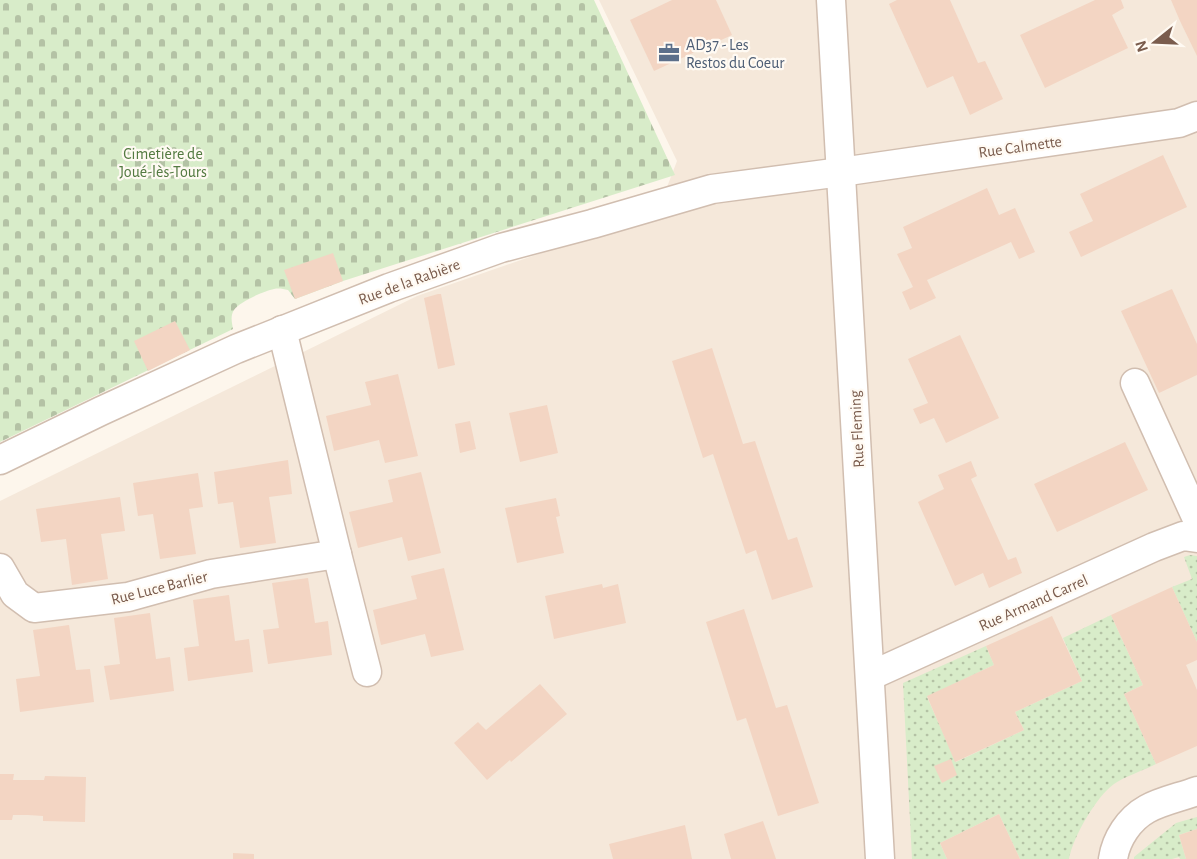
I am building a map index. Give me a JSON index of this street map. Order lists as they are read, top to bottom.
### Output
{
  "streets": {
    "street": [
      "Rue Calmette",
      "Rue de la Rabière",
      "Rue Fleming",
      "Rue Luce Barlier",
      "Rue Armand Carrel"
    ]
  },
  "crossings": [
    ["Rue Calmette", "Rue de la Rabière"],
    ["Rue Calmette", "Rue Fleming"],
    ["Rue de la Rabière", "Rue Fleming"],
    ["Rue Fleming", "Rue Armand Carrel"]
  ],
  "parks": ["Cimetière de Joué-lès-Tours"],
  "places": {
    "office": ["AD37 - Les Restos du Coeur"]
  },
  "north": "left"
}
